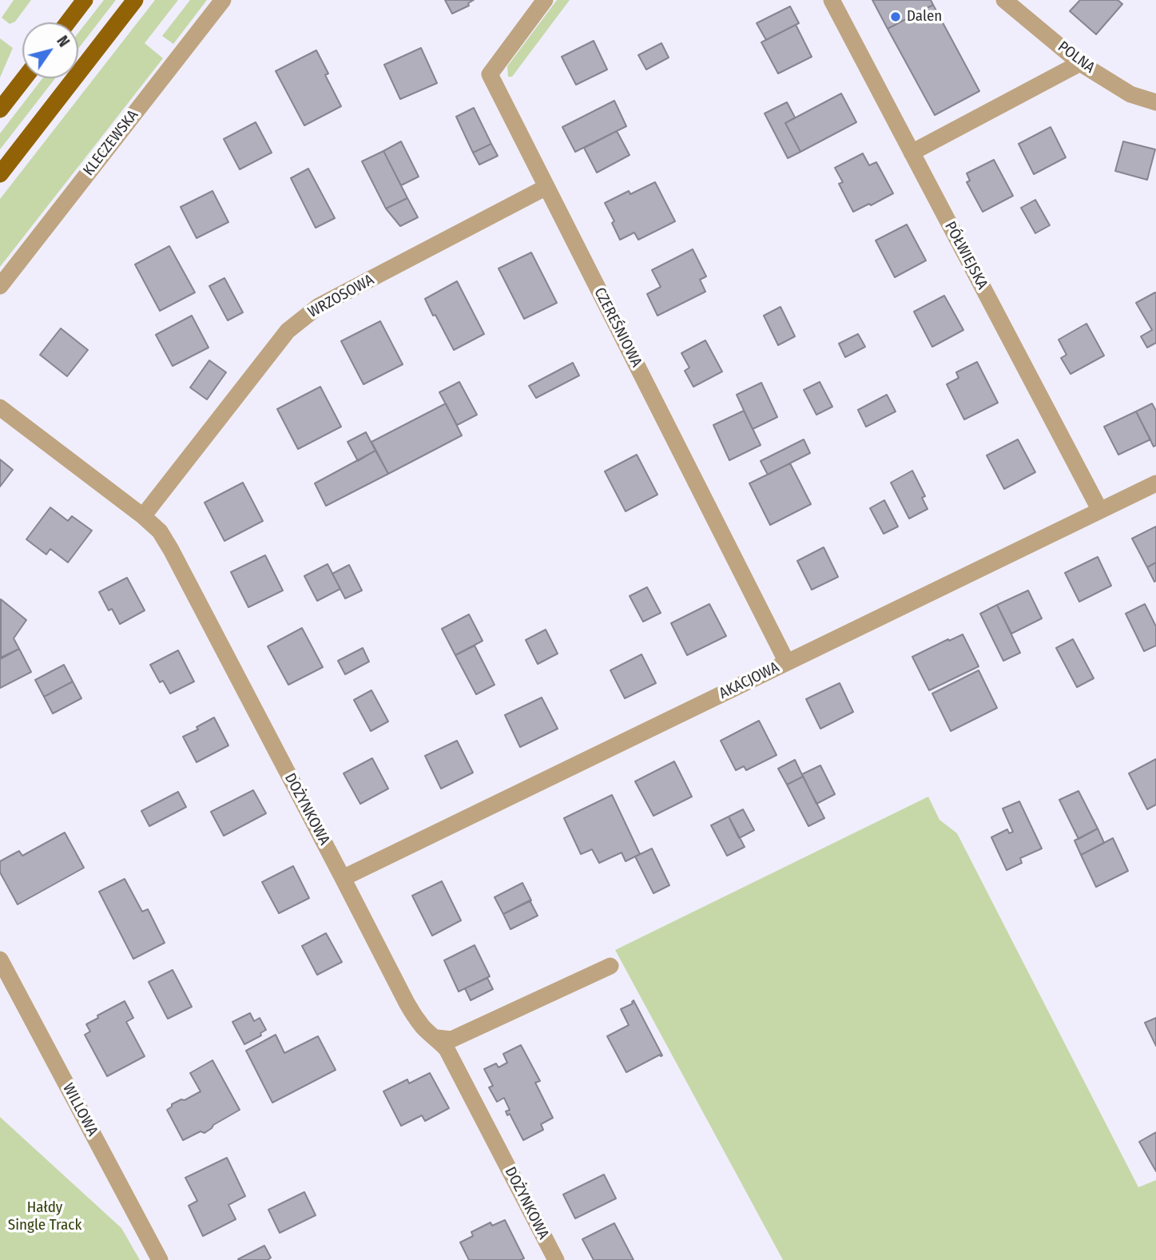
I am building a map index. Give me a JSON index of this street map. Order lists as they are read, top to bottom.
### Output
{
  "streets": {
    "street": [
      "POLNA",
      "KLECZEWSKA",
      "PÓŁWIEJSKA",
      "WRZOSOWA",
      "CZEREŚNIOWA",
      "AKACJOWA",
      "DOŻYNKOWA",
      "WILLOWA"
    ]
  },
  "crossings": [
    ["PÓŁWIEJSKA", "AKACJOWA"],
    ["WRZOSOWA", "CZEREŚNIOWA"],
    ["WRZOSOWA", "DOŻYNKOWA"],
    ["CZEREŚNIOWA", "AKACJOWA"],
    ["AKACJOWA", "DOŻYNKOWA"]
  ],
  "parks": ["Hałdy Single Track"],
  "places": ["Dalen"],
  "north": "top right"
}
